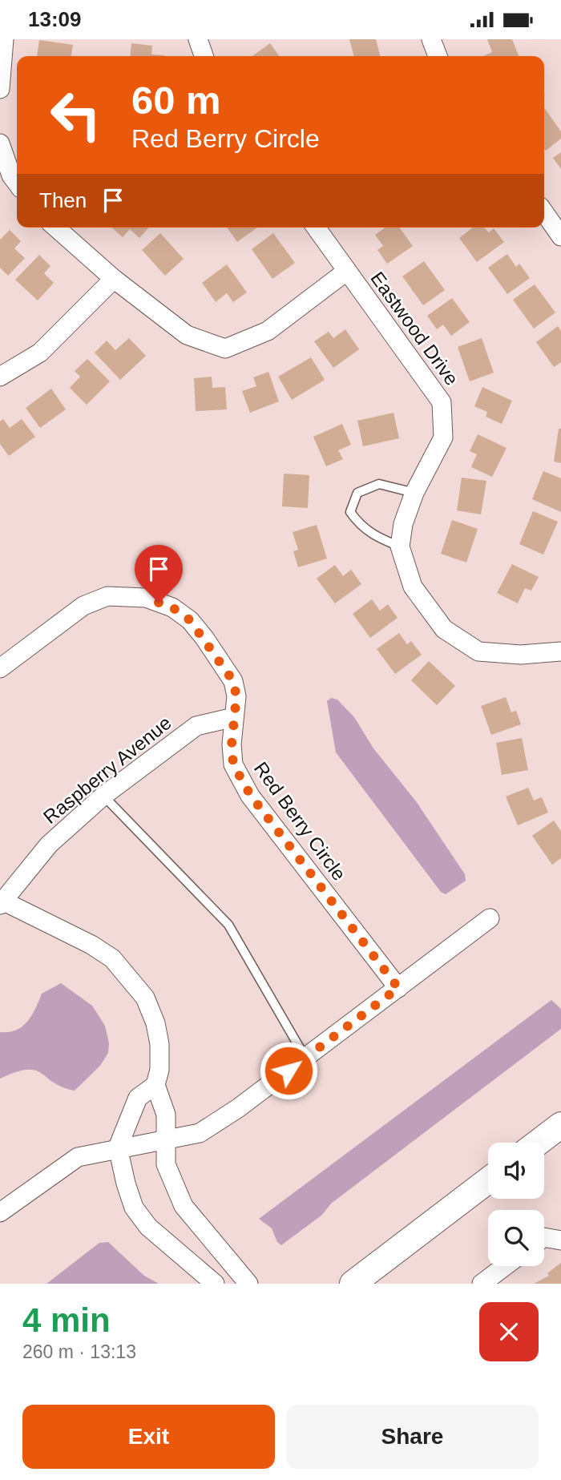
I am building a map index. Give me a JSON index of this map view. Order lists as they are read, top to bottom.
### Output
{
  "streets": {
    "street": ["Eastwood Drive", "Raspberry Avenue", "Red Berry Circle"]
  },
  "crossings": [
    ["Raspberry Avenue", "Red Berry Circle"]
  ],
  "page": {
    "status": "13:09",
    "turn": ["60 m", "Red Berry Circle"],
    "then": "Then",
    "heading": ["4 min", "260 m · 13:13"],
    "buttons": ["Exit", "Share"]
  }
}
